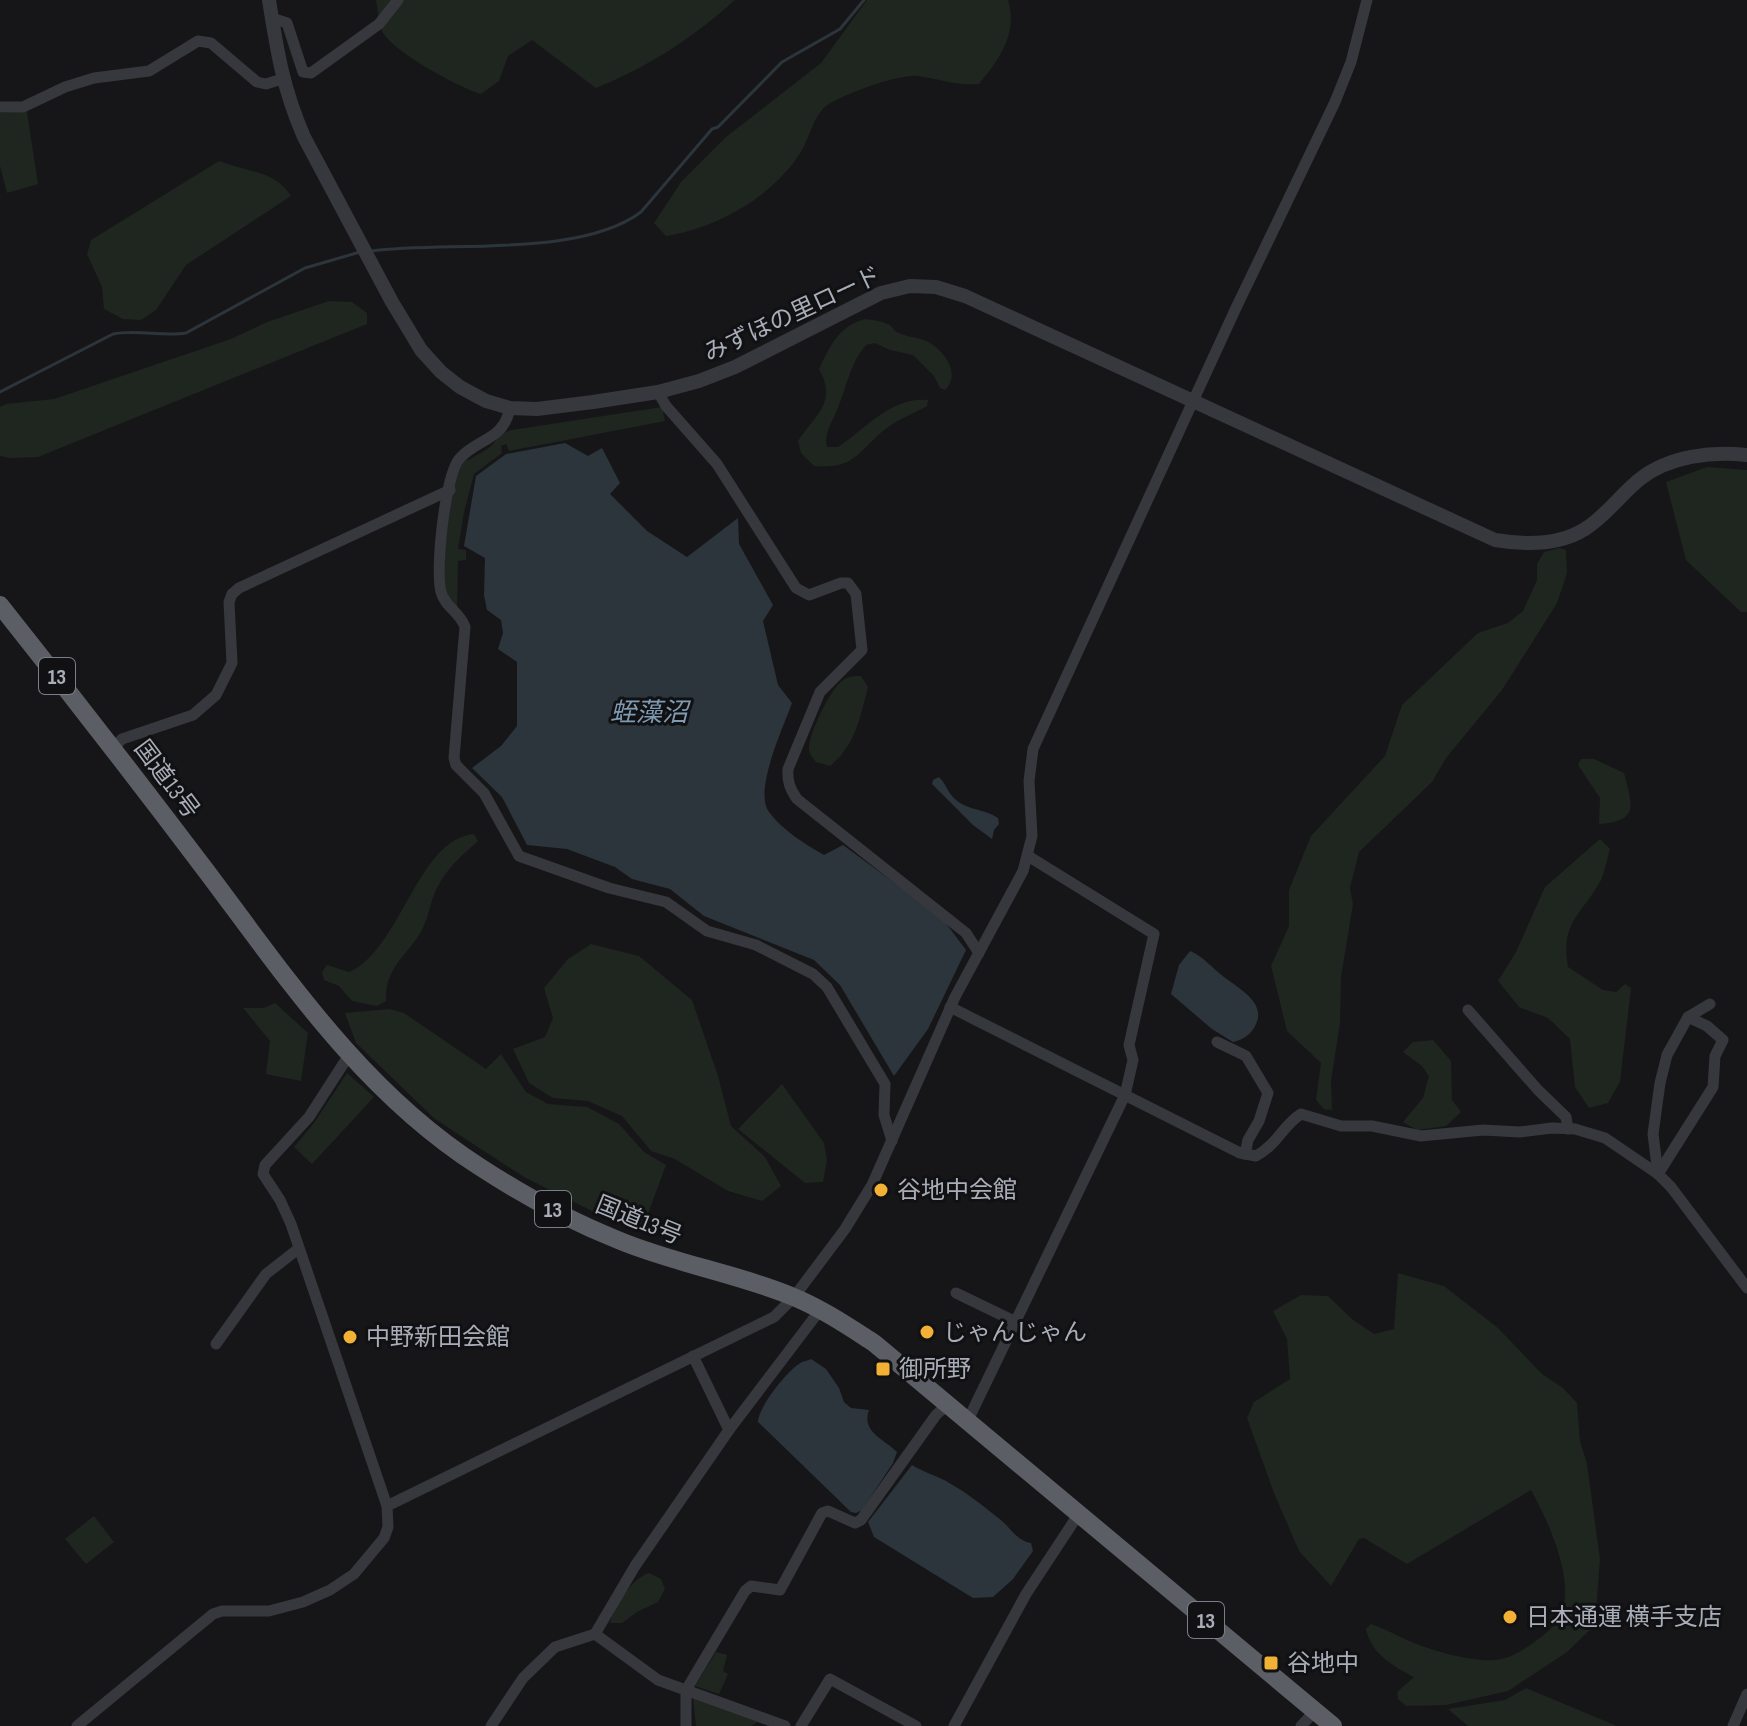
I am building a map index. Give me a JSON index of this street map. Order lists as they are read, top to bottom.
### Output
{
  "streets": {
    "highway": ["13", "国道13号"],
    "street": ["みずほの里ロード"]
  },
  "water": ["蛭藻沼"],
  "places": {
    "other": [
      "谷地中会館",
      "じゃんじゃん",
      "中野新田会館",
      "日本通運 横手支店"
    ],
    "transit": ["御所野", "谷地中"]
  }
}
